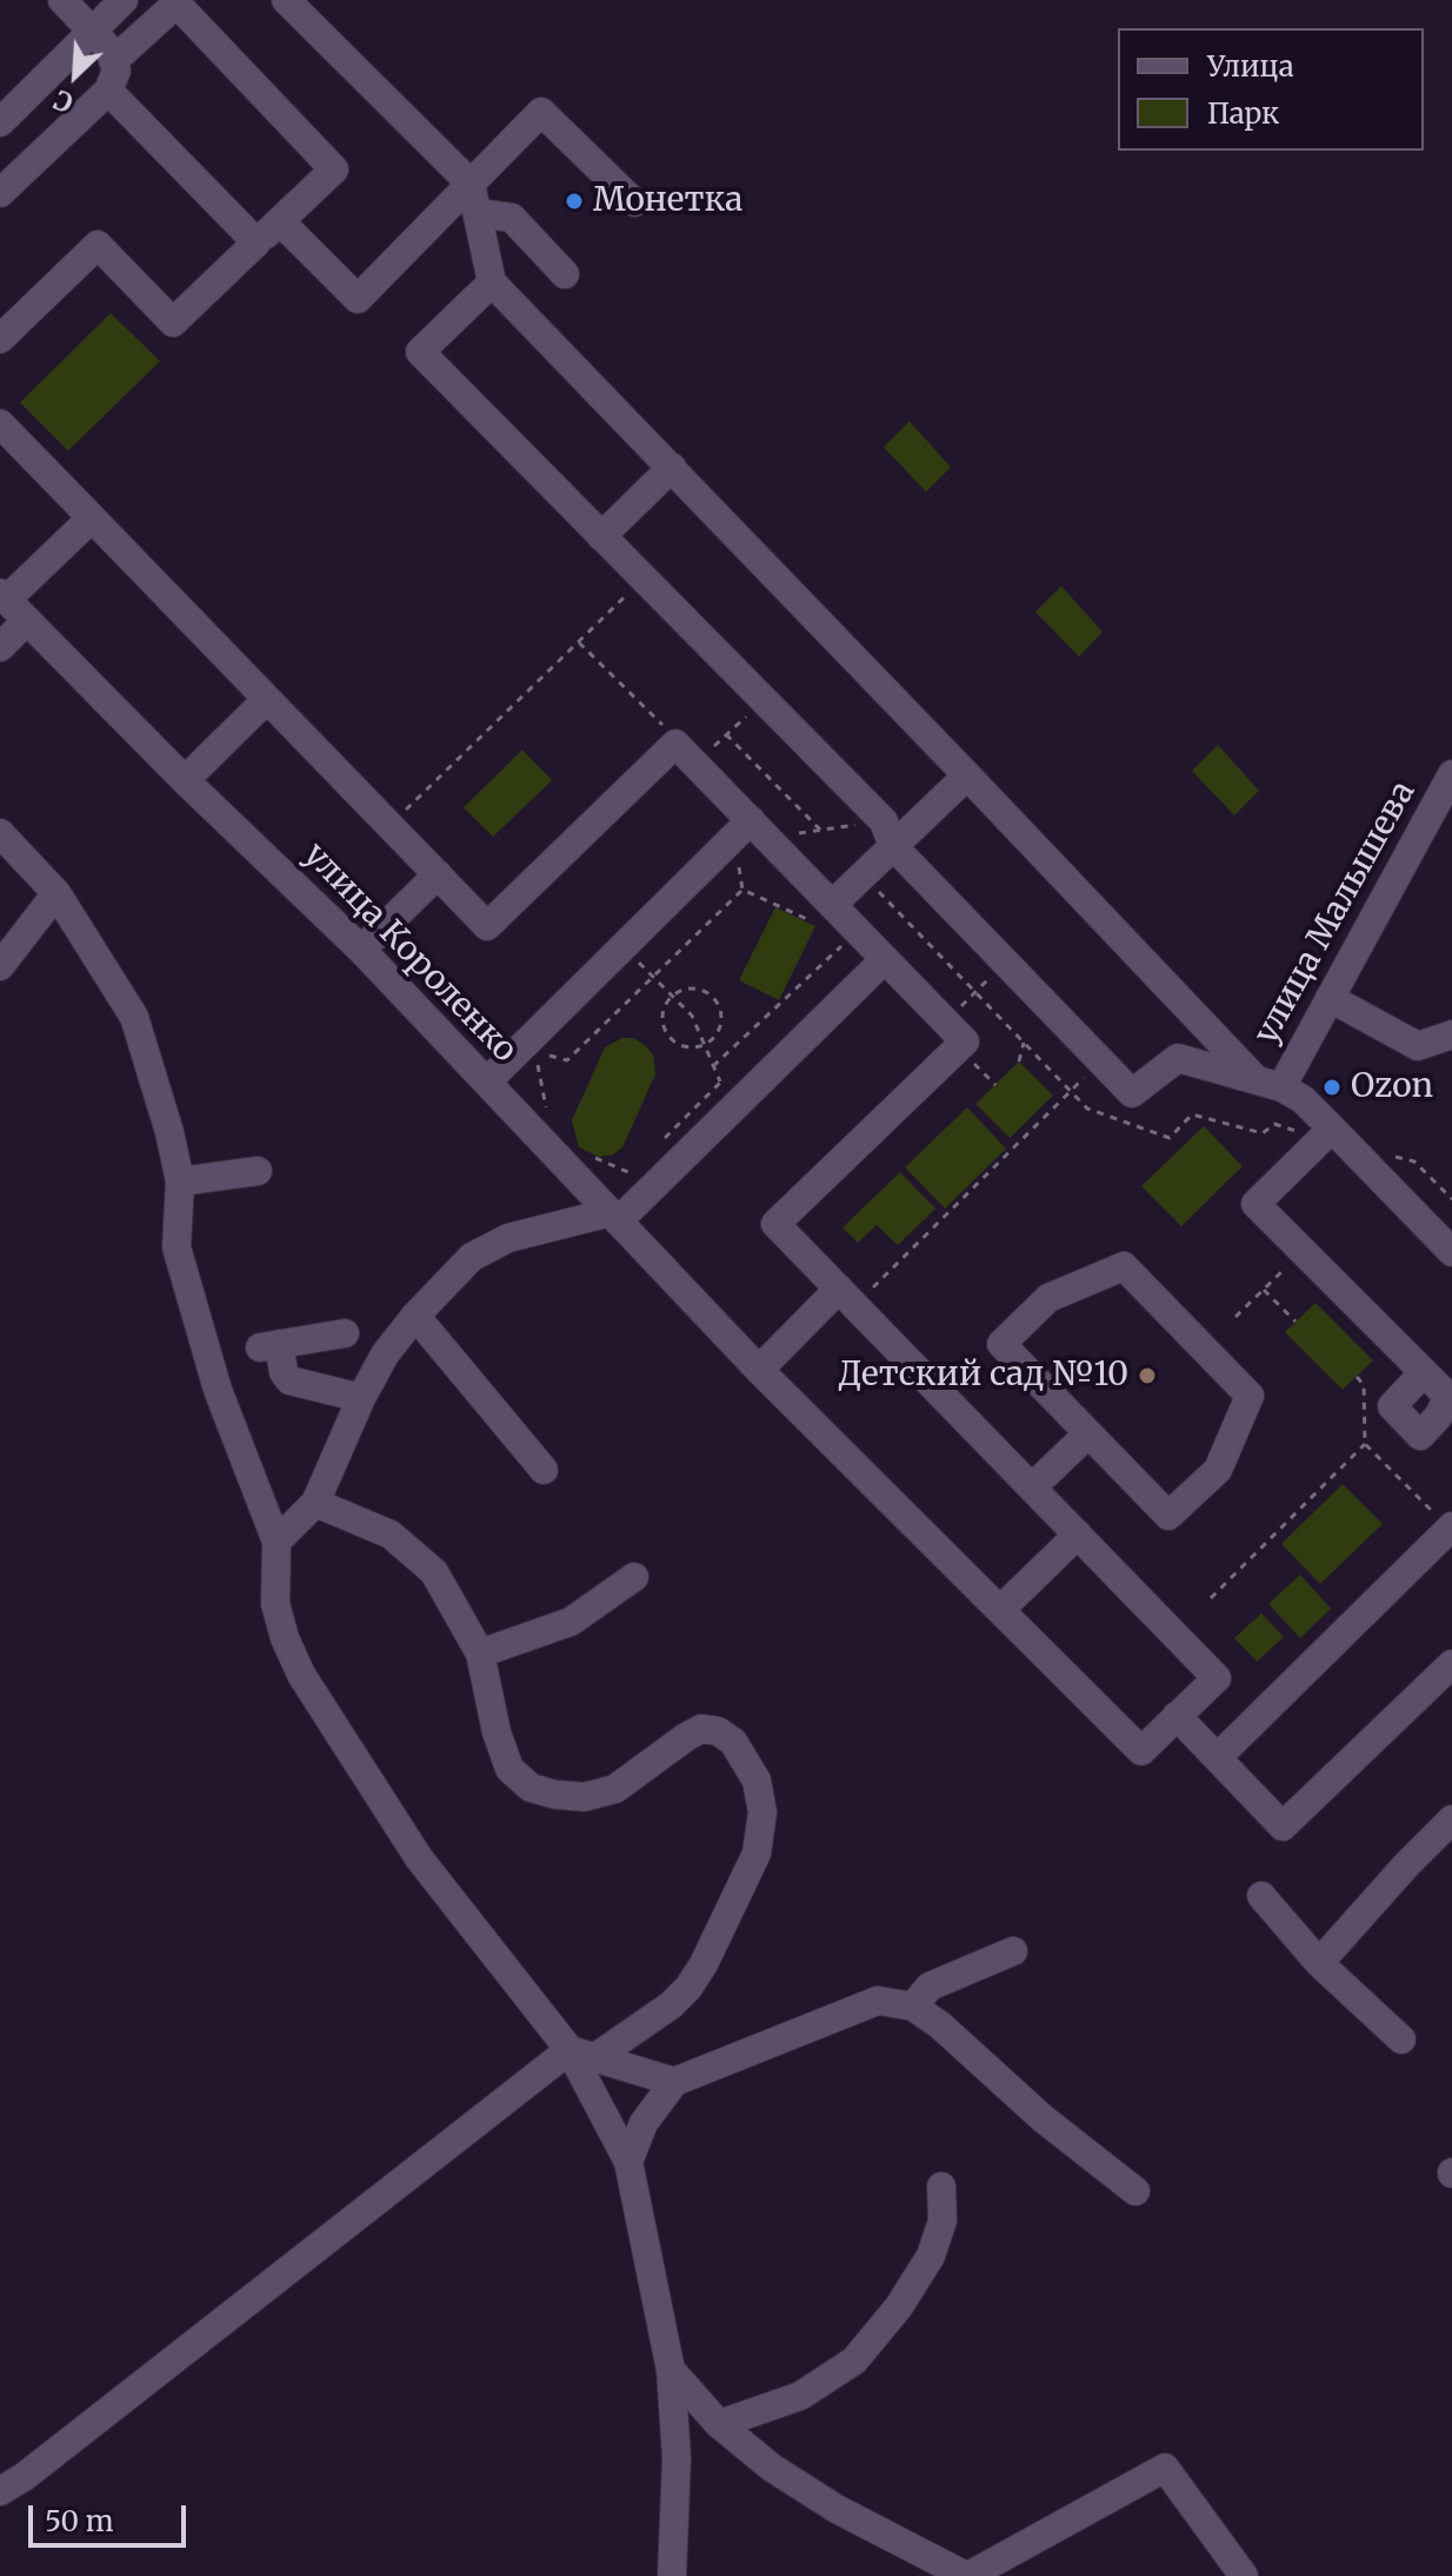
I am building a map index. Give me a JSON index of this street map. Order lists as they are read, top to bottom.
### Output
{
  "streets": {
    "street": ["улица Малышева", "улица Короленко"]
  },
  "places": ["Монетка", "Ozon", "Детский сад №10"],
  "legend": ["Улица", "Парк"],
  "scale_bar": "50 m",
  "north": "bottom left"
}
